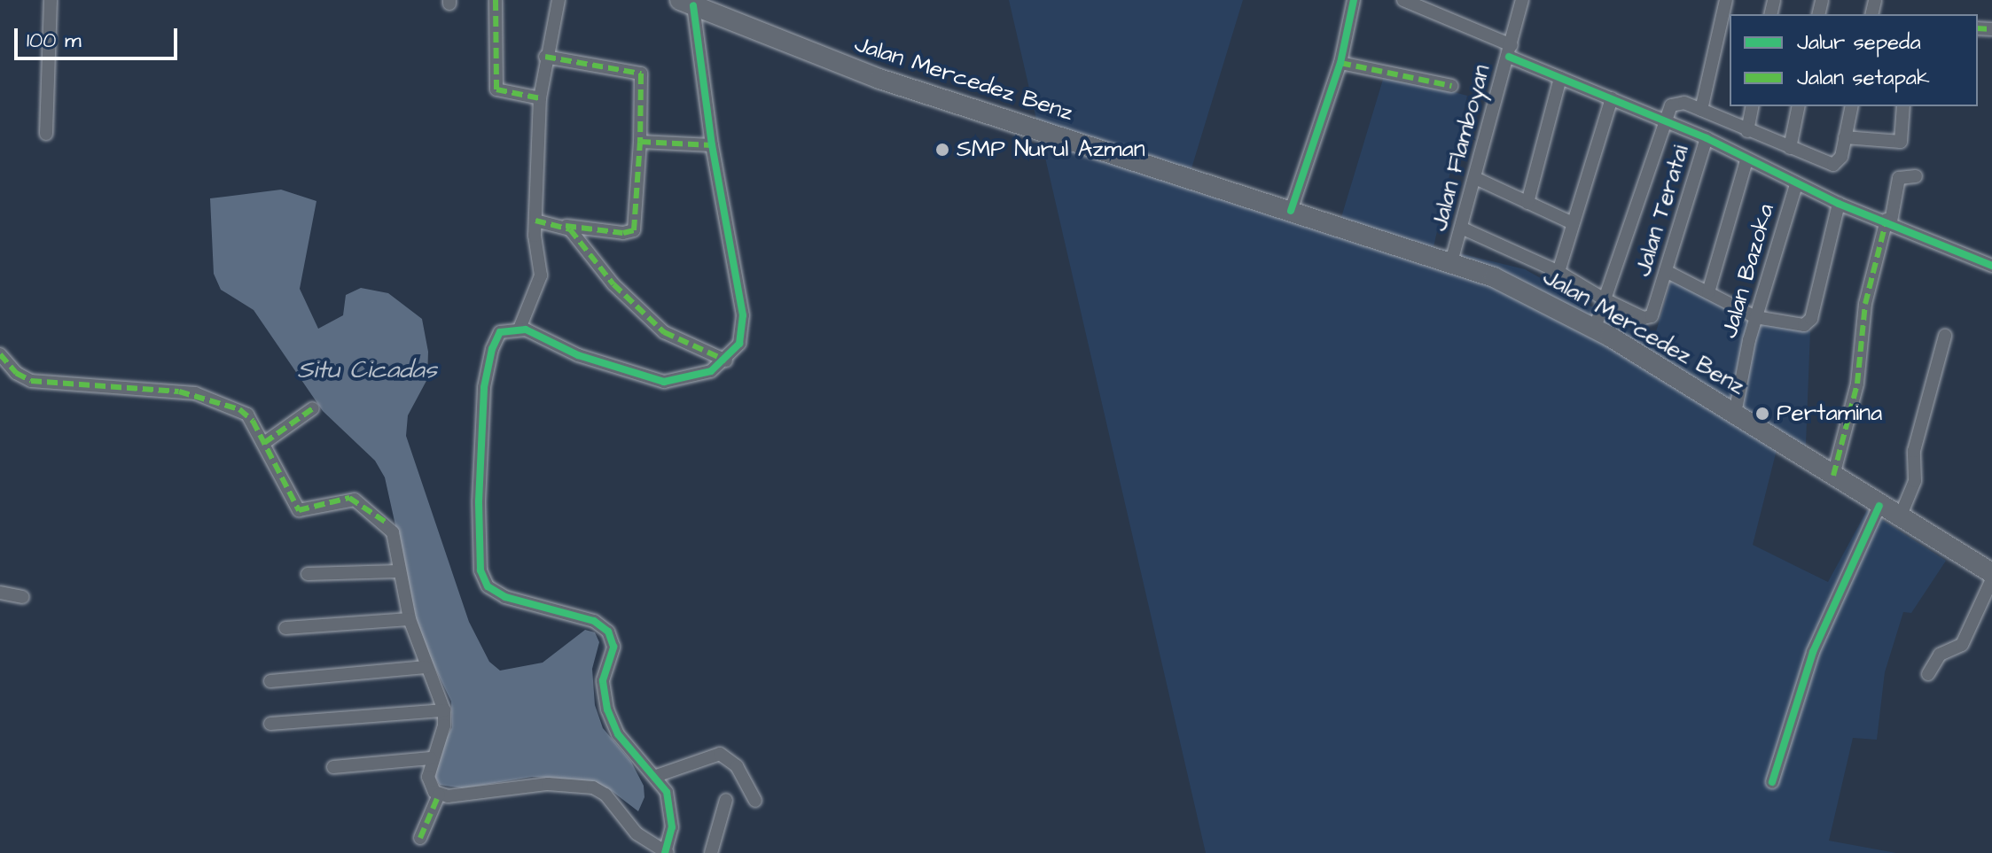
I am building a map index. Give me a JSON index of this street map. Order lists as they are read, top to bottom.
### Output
{
  "streets": {
    "main road": ["Jalan Mercedez Benz"],
    "street": ["Jalan Flamboyan", "Jalan Teratai", "Jalan Bazoka"]
  },
  "crossings": [
    ["Jalan Mercedez Benz", "Jalan Flamboyan"],
    ["Jalan Mercedez Benz", "Jalan Bazoka"],
    ["Jalan Flamboyan", "Jalan Teratai"]
  ],
  "water": ["Situ Cicadas"],
  "places": ["SMP Nurul Azman", "Pertamina"],
  "legend": ["Jalur sepeda", "Jalan setapak"],
  "scale_bar": "100 m"
}
